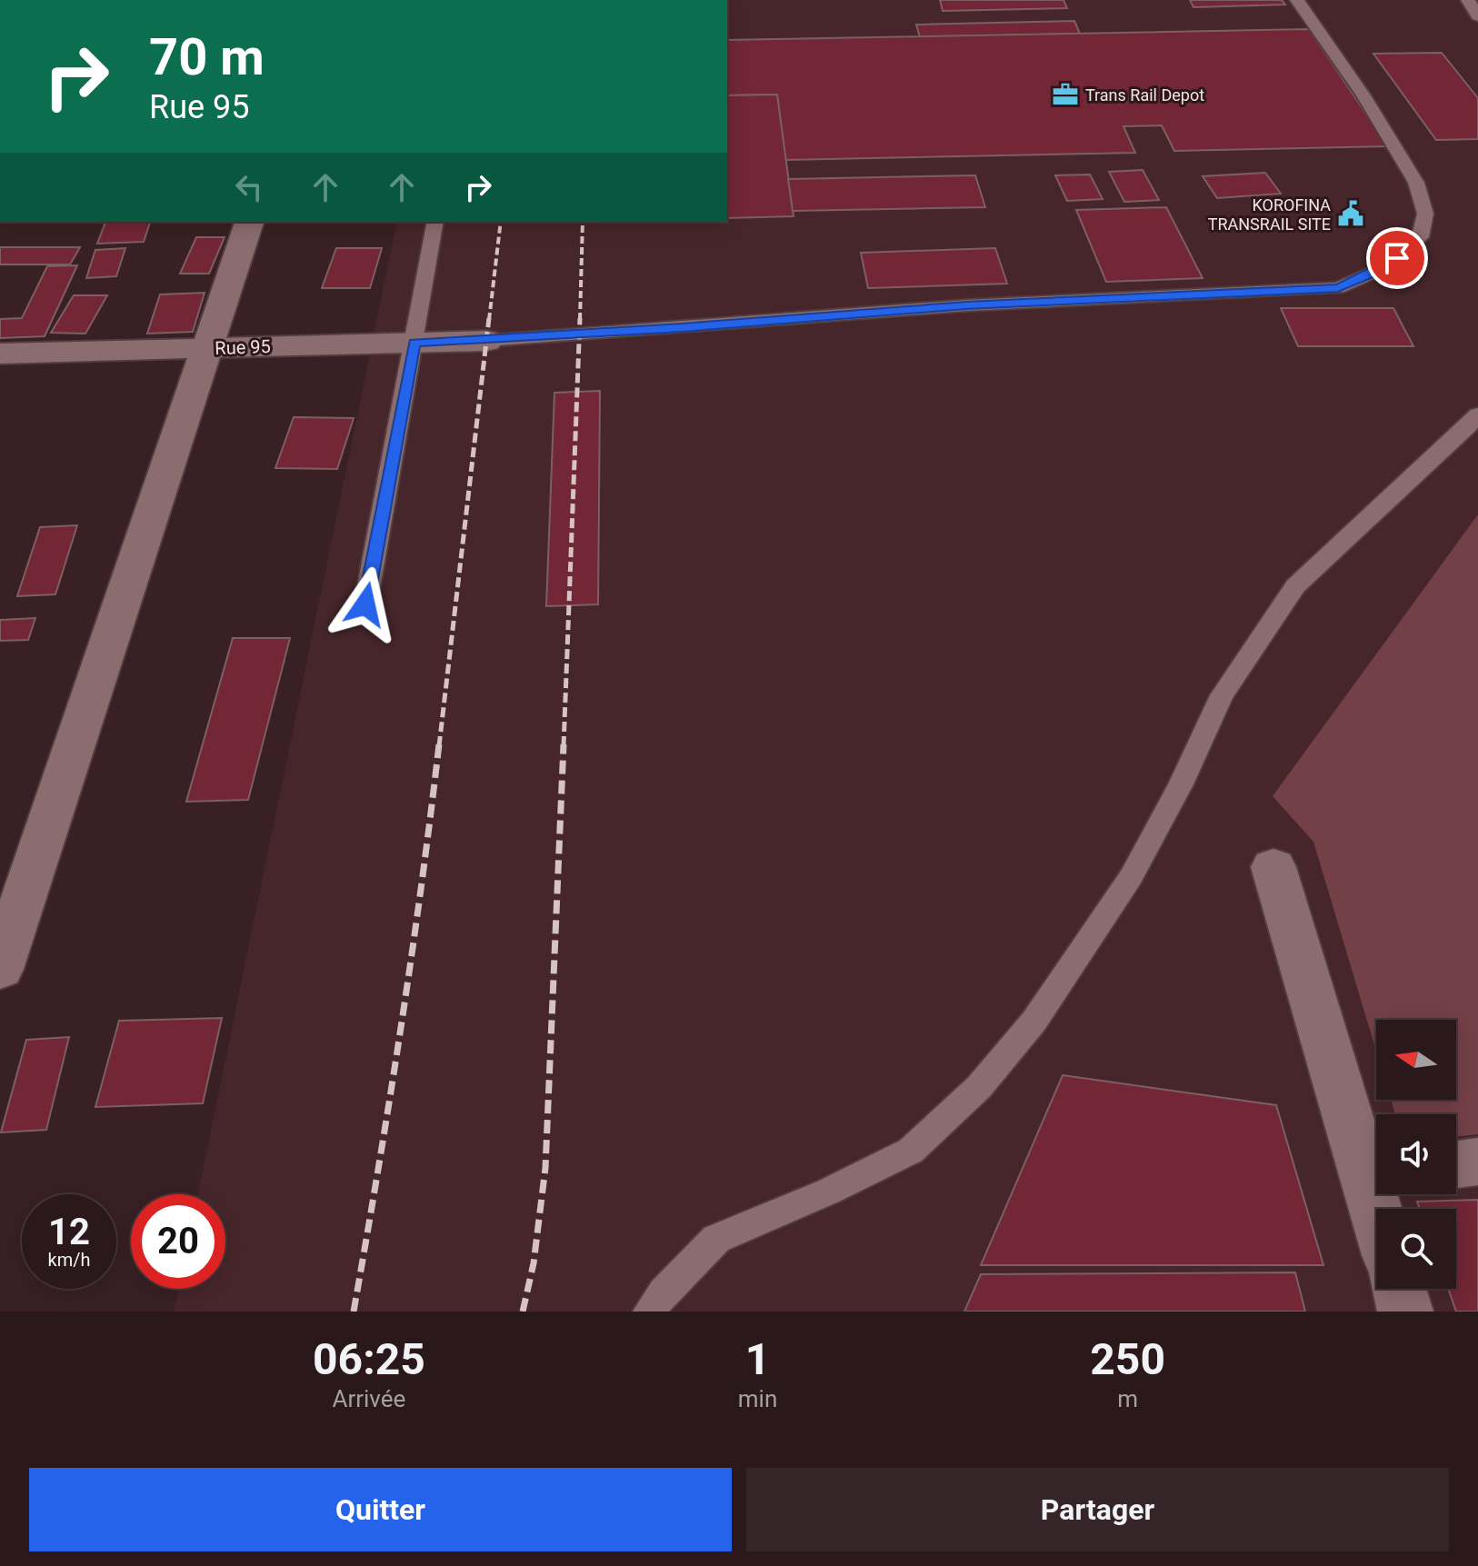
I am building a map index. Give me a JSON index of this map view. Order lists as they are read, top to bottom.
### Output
{
  "streets": {
    "street": ["Rue 95"]
  },
  "places": {
    "office": ["Trans Rail Depot"],
    "public building": ["KOROFINA TRANSRAIL SITE"]
  },
  "north": "left",
  "page": {
    "turn": ["70 m", "Rue 95"],
    "speed": "12 km/h",
    "limit": "20",
    "eta": [
      "06:25",
      "Arrivée",
      "1",
      "min",
      "250",
      "m"
    ],
    "buttons": ["Quitter", "Partager"]
  }
}
